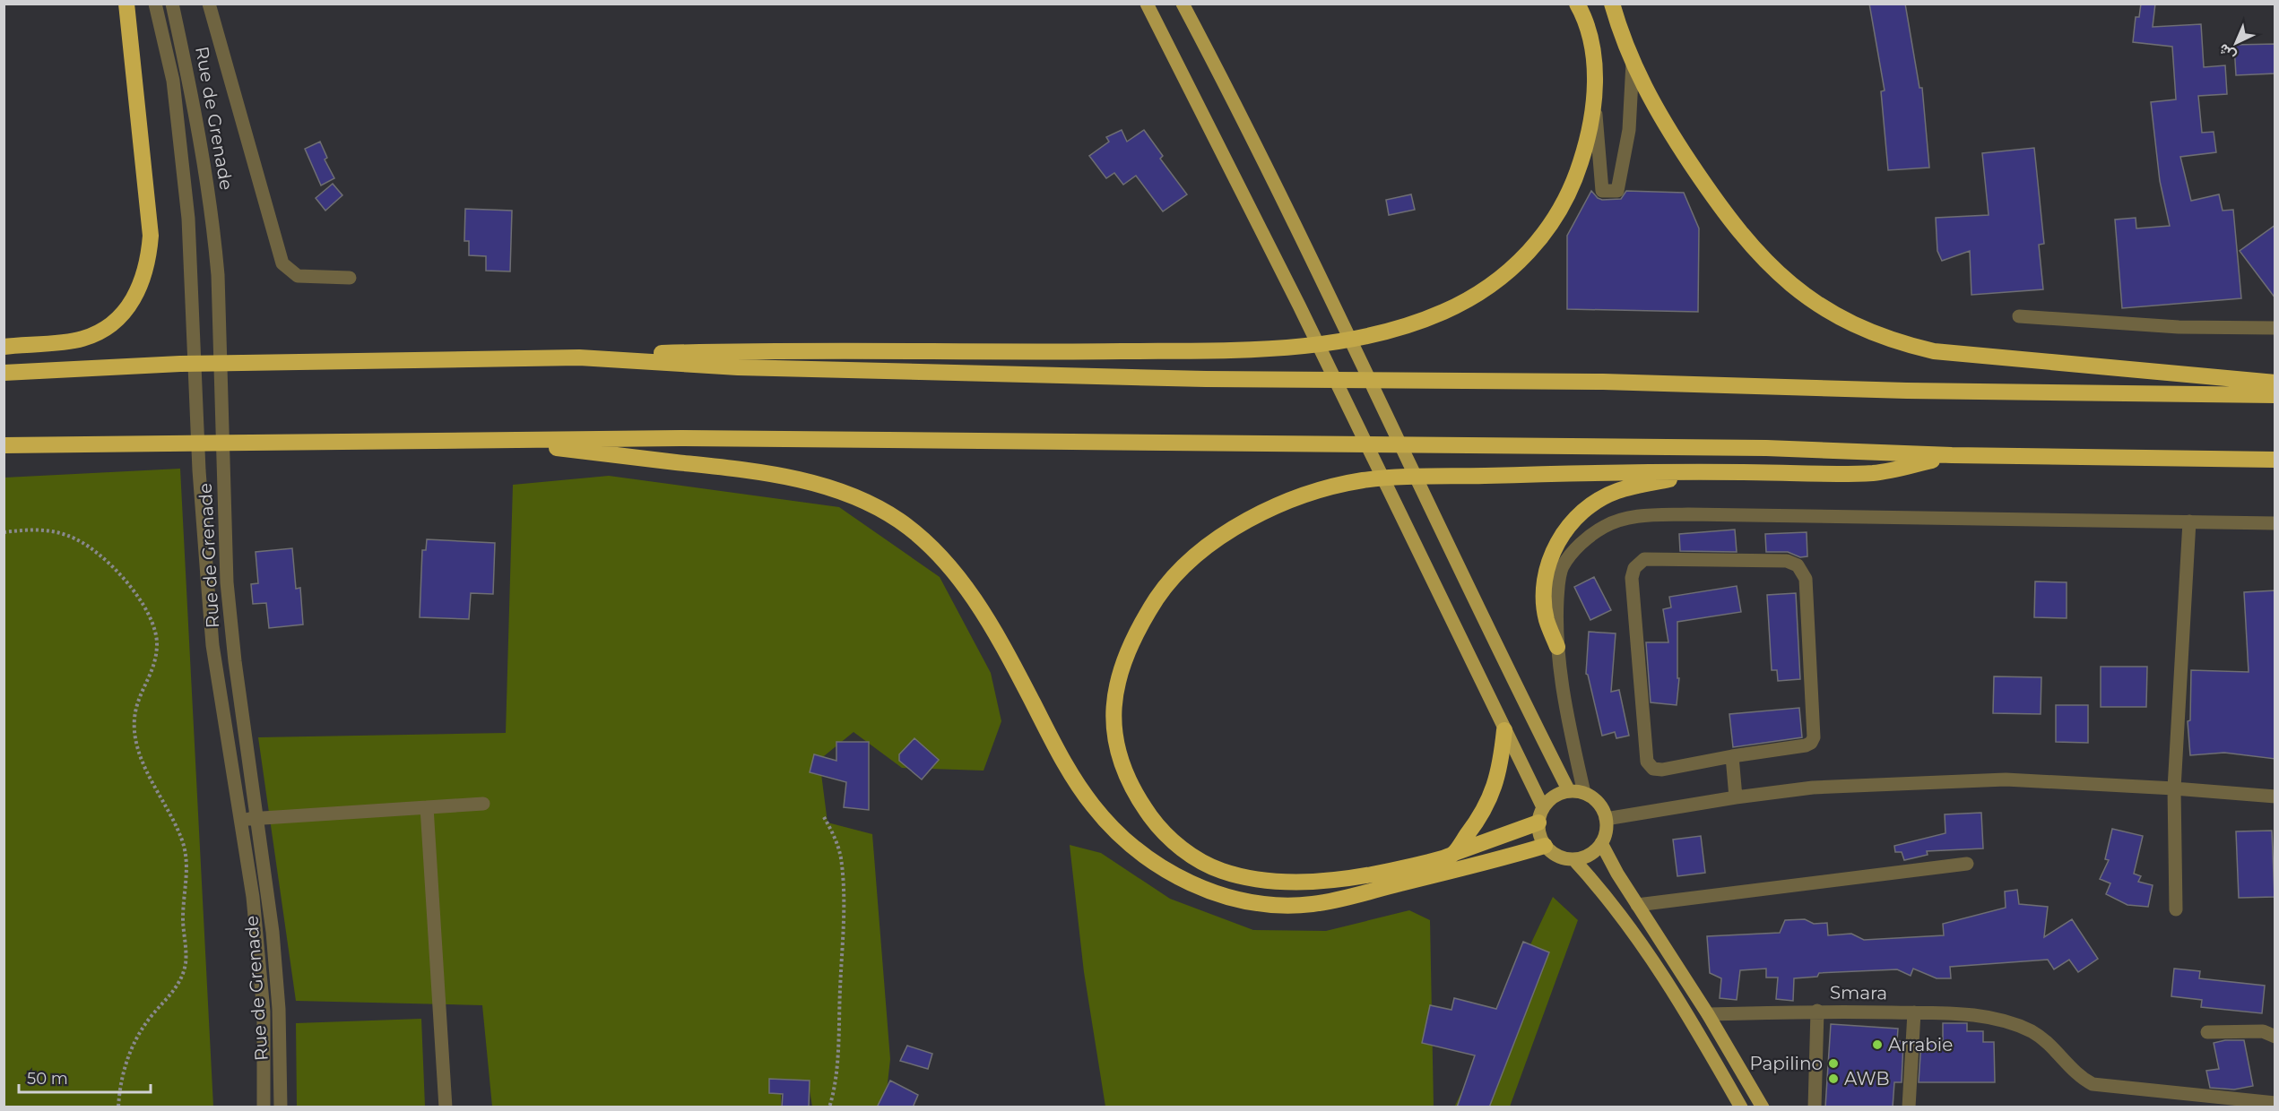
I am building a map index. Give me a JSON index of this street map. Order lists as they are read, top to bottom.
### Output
{
  "streets": {
    "street": ["Rue de Grenade", "Smara"]
  },
  "places": ["Arrabie", "Papilino", "AWB"],
  "scale_bar": "50 m",
  "north": "bottom left"
}
